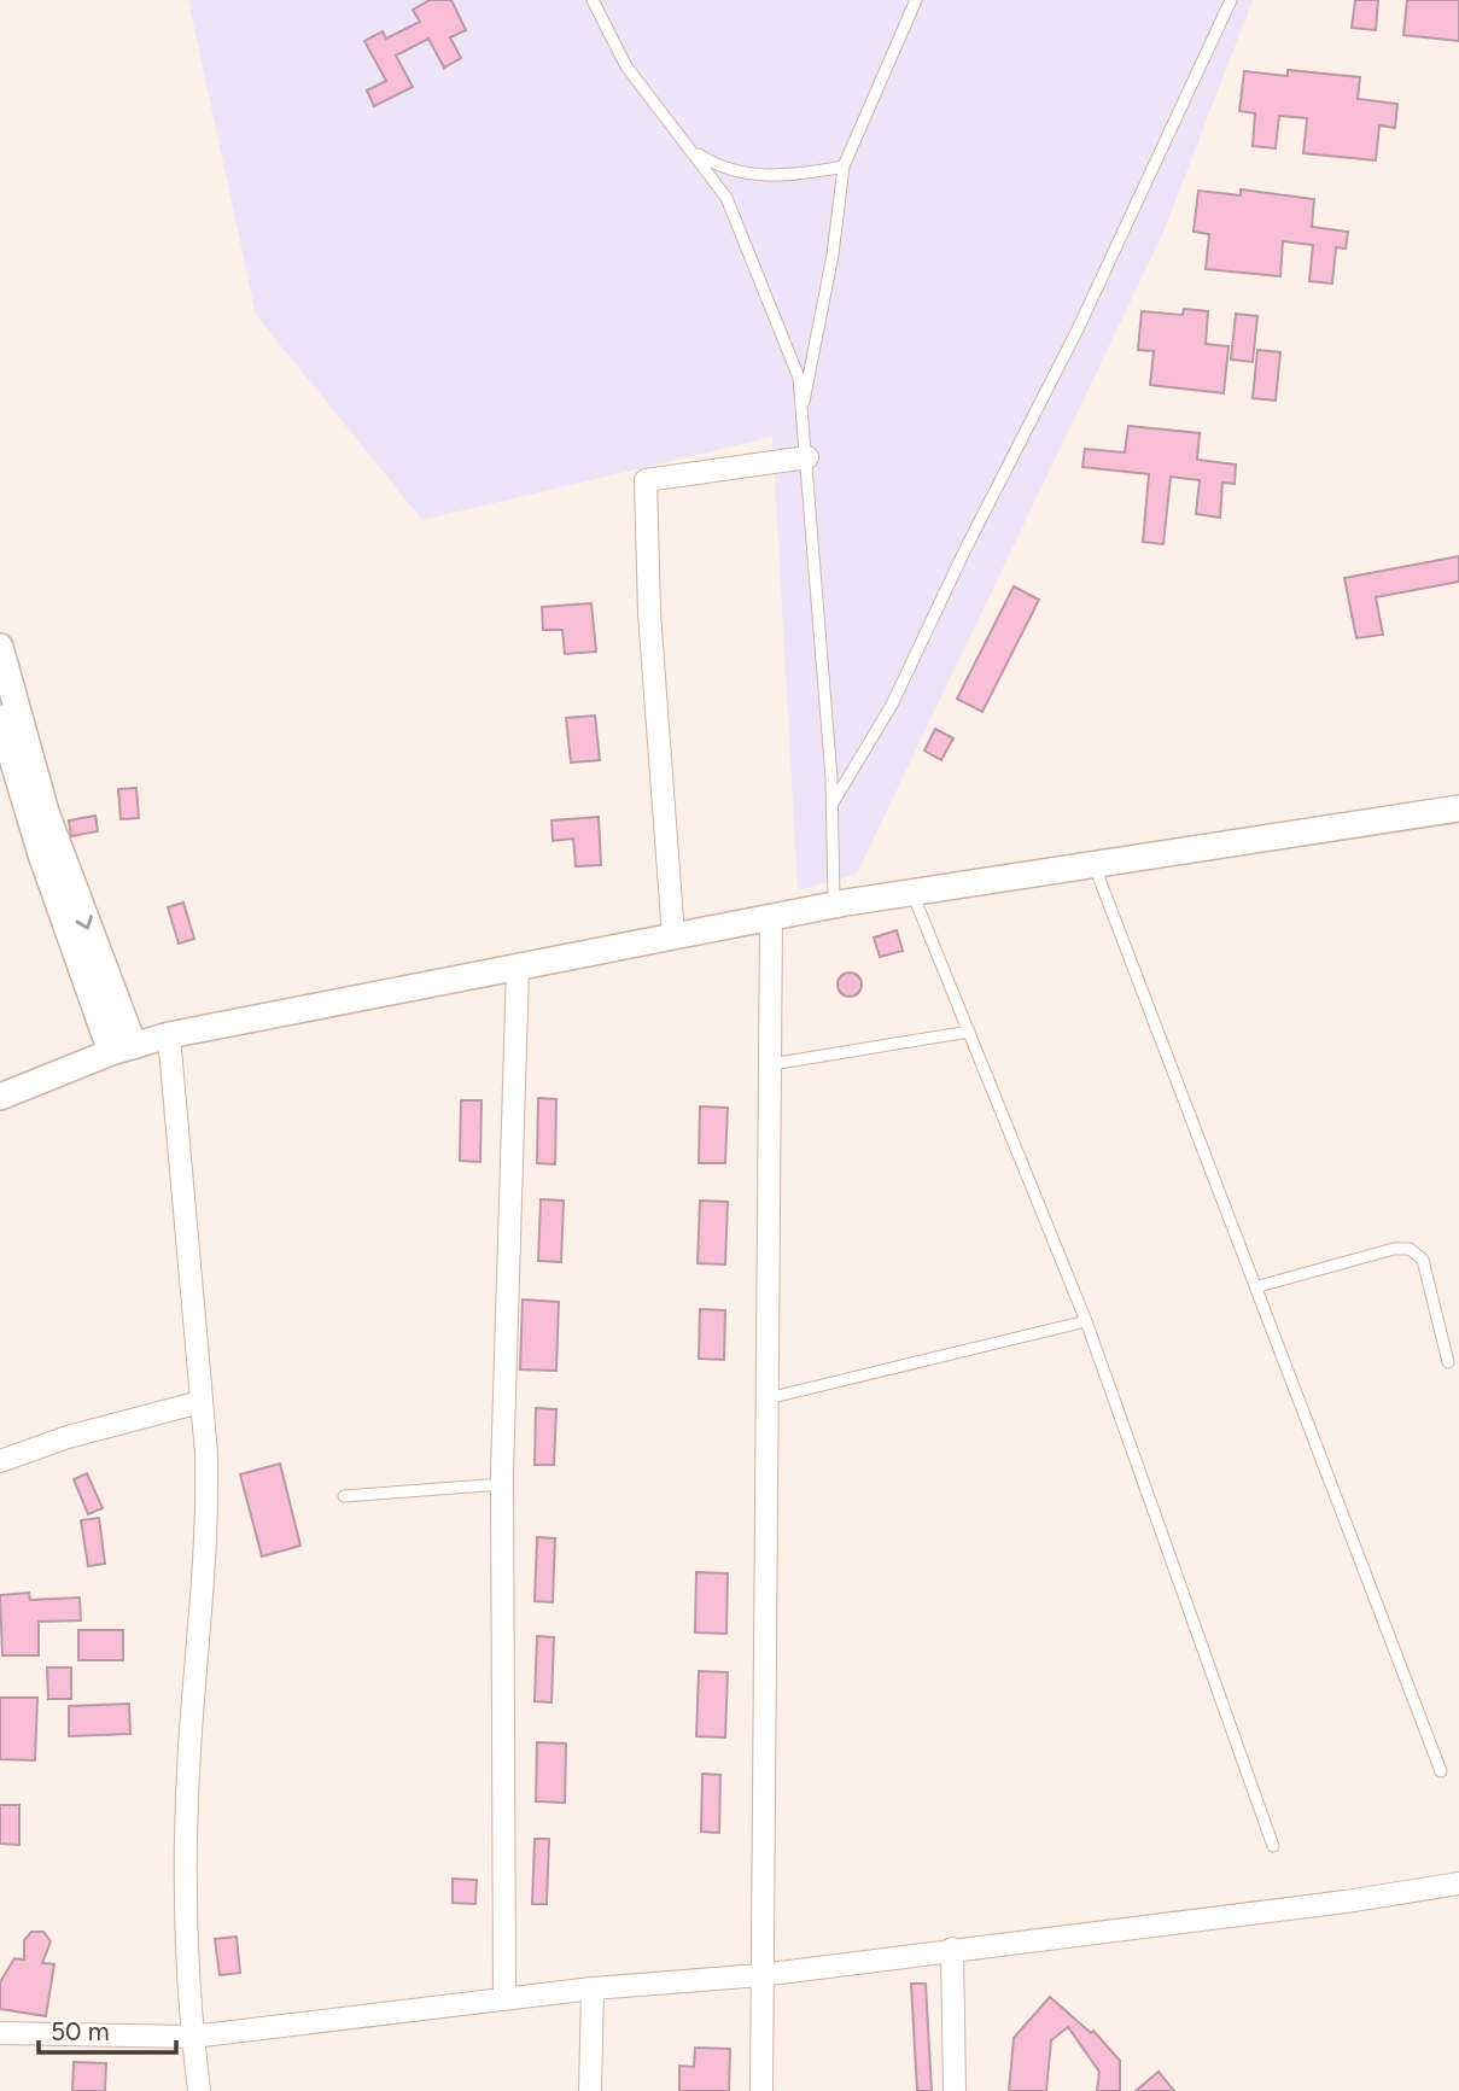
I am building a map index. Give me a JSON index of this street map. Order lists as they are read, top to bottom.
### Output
{
  "scale_bar": "50 m"
}
